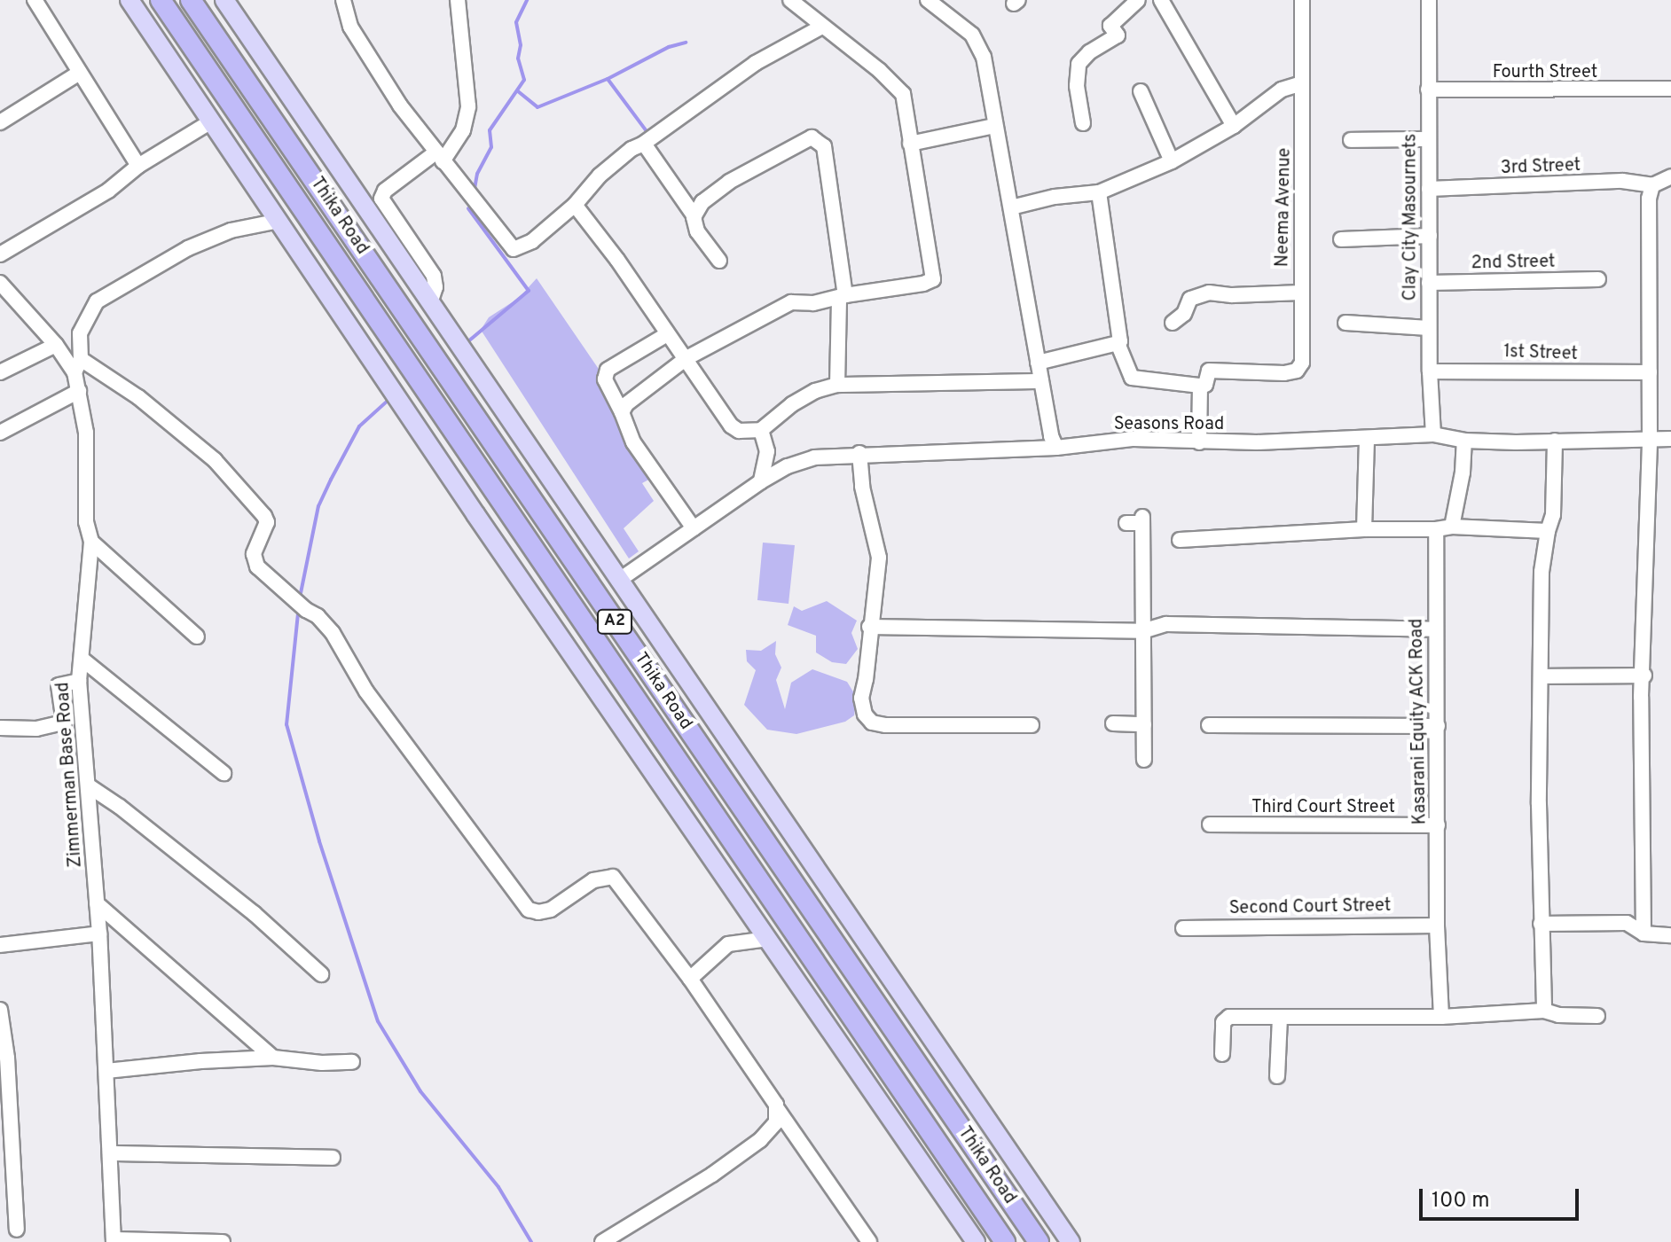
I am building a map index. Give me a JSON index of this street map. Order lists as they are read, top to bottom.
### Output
{
  "streets": {
    "highway": ["Thika Road", "A2"],
    "street": [
      "Fourth Street",
      "3rd Street",
      "Neema Avenue",
      "Clay City Masournets",
      "2nd Street",
      "1st Street",
      "Seasons Road",
      "Kasarani Equity ACK Road",
      "Zimmerman Base Road",
      "Third Court Street",
      "Second Court Street"
    ]
  },
  "crossings": [
    ["Fourth Street", "Clay City Masournets"],
    ["3rd Street", "Clay City Masournets"],
    ["Thika Road", "Seasons Road"],
    ["Clay City Masournets", "2nd Street"],
    ["Clay City Masournets", "1st Street"],
    ["Clay City Masournets", "Seasons Road"],
    ["Kasarani Equity ACK Road", "Third Court Street"],
    ["Kasarani Equity ACK Road", "Second Court Street"]
  ],
  "scale_bar": "100 m"
}
